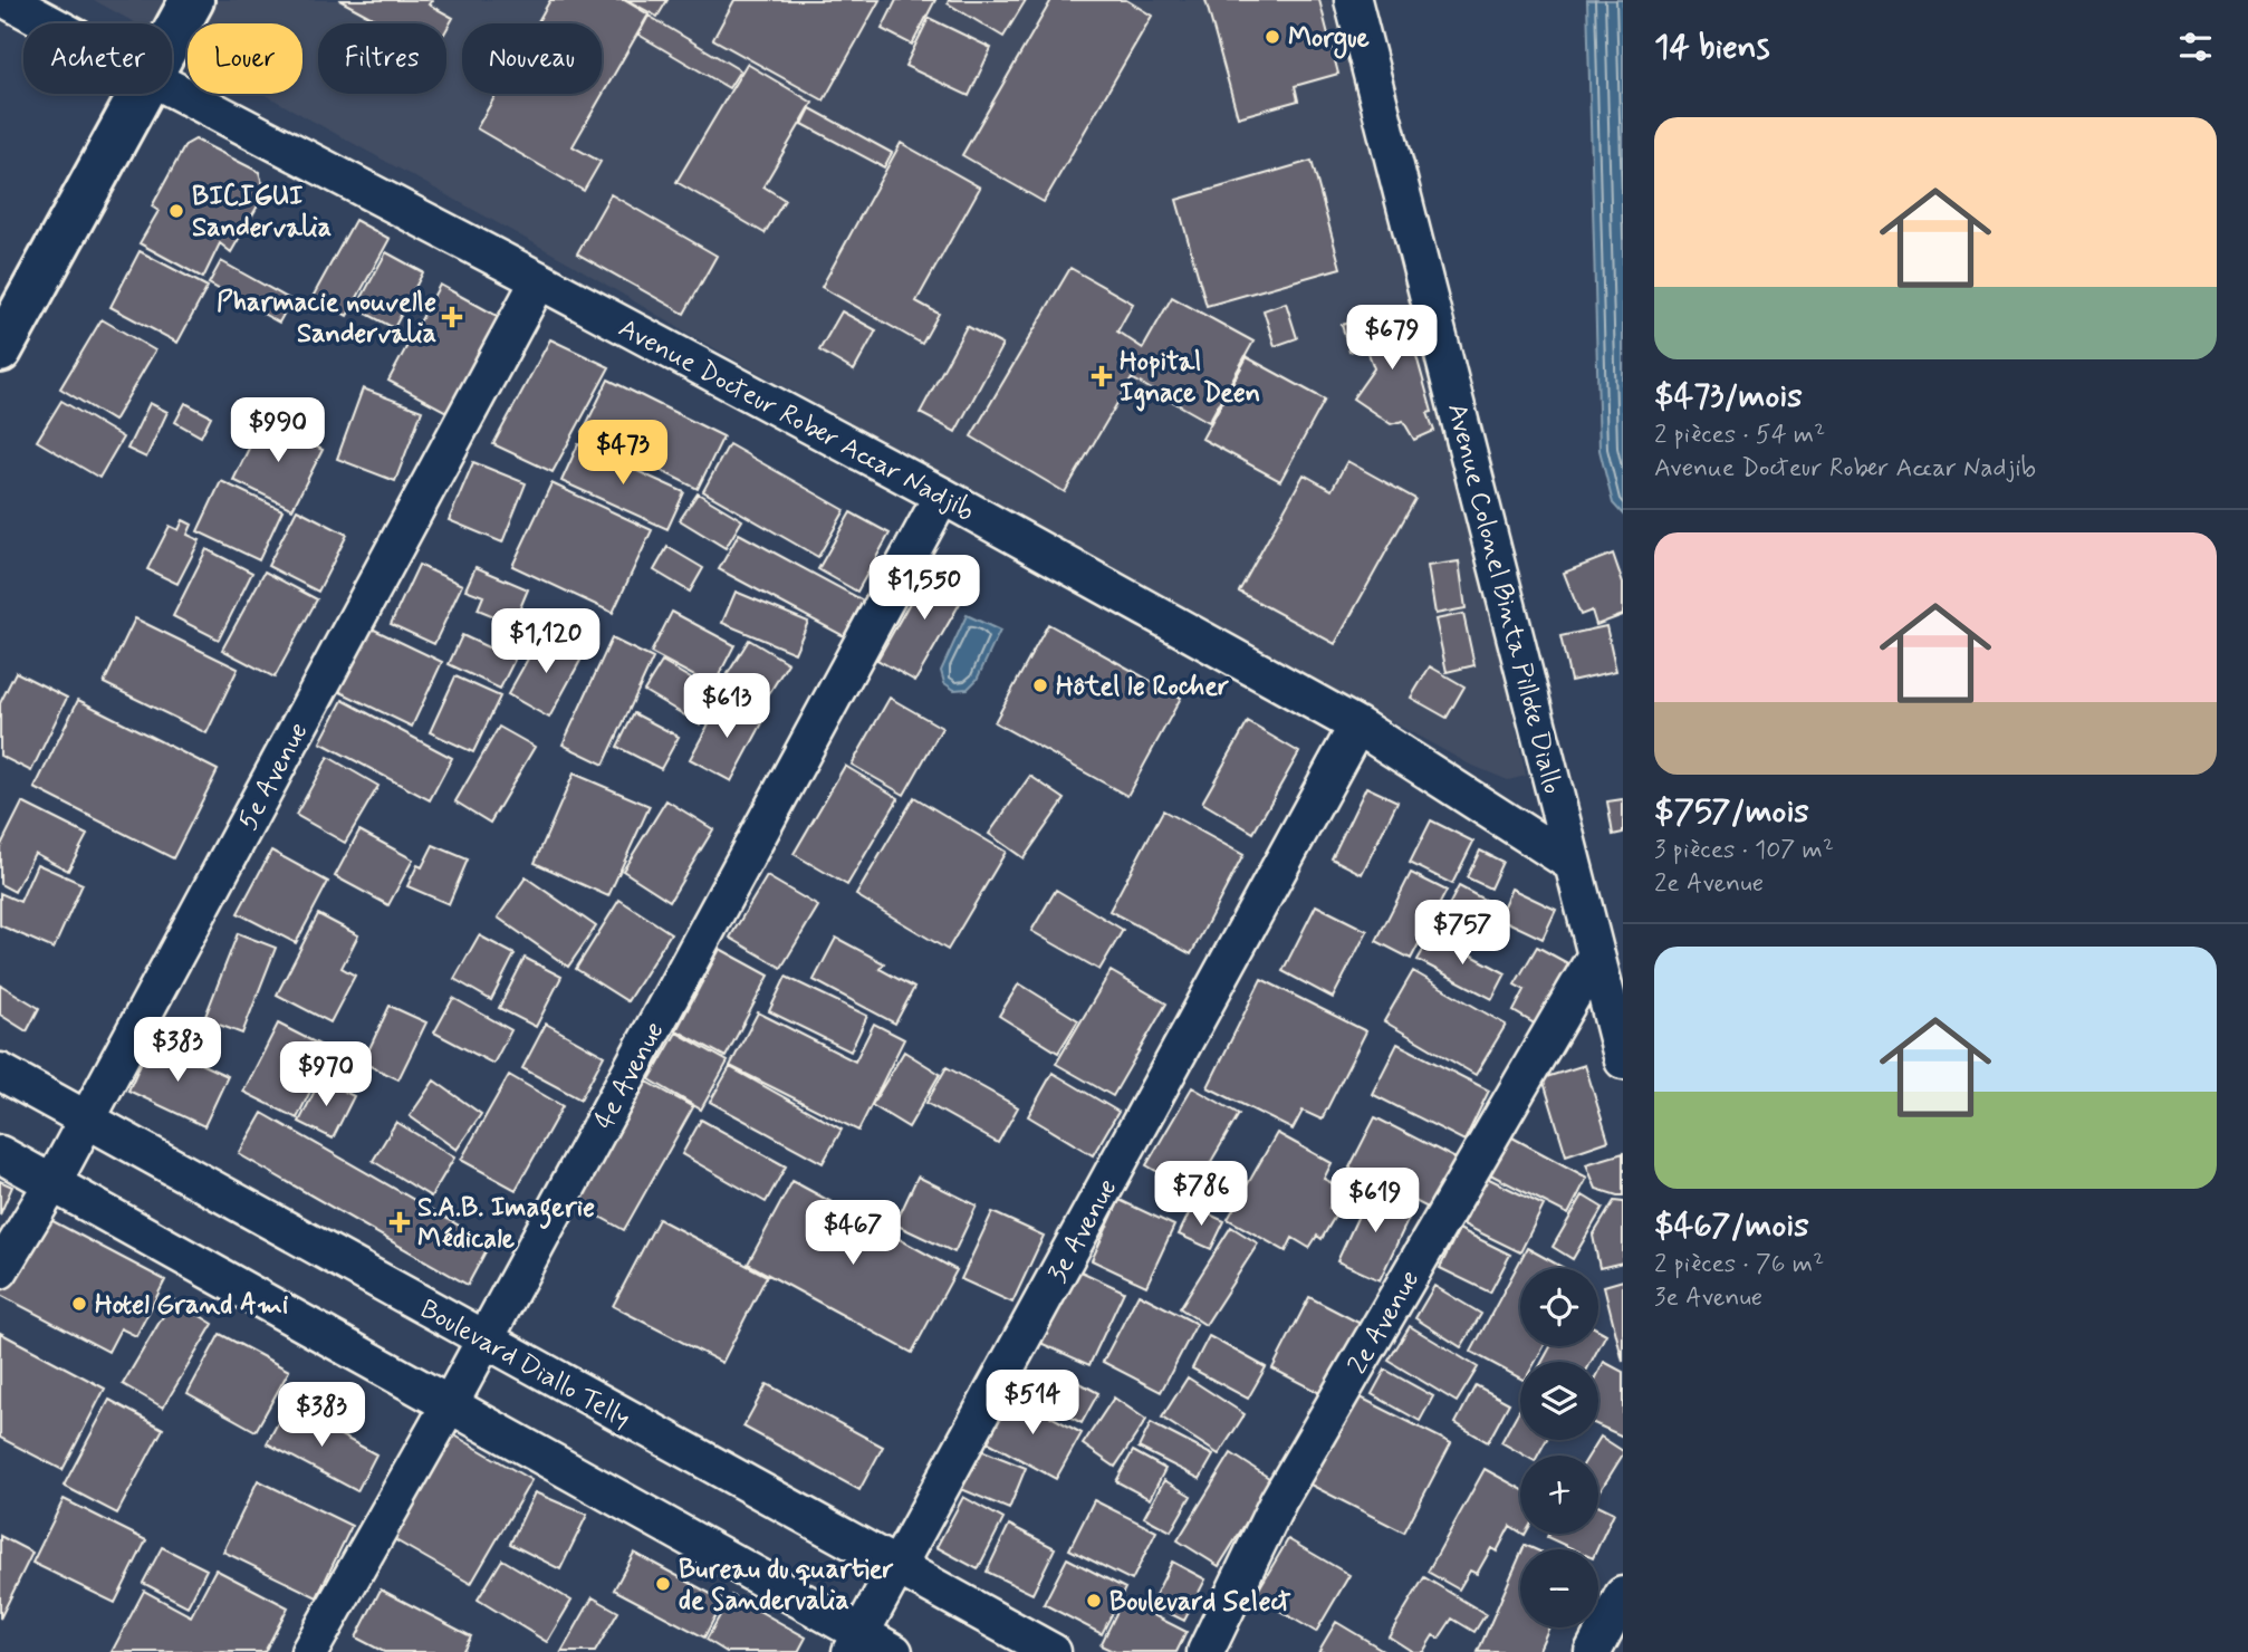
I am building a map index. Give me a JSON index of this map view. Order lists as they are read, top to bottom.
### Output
{
  "streets": {
    "street": [
      "Avenue Docteur Rober Accar Nadjib",
      "Avenue Colonel Binta Pillote Diallo",
      "5e Avenue",
      "4e Avenue",
      "3e Avenue",
      "2e Avenue",
      "Boulevard Diallo Telly"
    ]
  },
  "crossings": [
    ["Avenue Docteur Rober Accar Nadjib", "Avenue Colonel Binta Pillote Diallo"],
    ["Avenue Docteur Rober Accar Nadjib", "5e Avenue"],
    ["Avenue Docteur Rober Accar Nadjib", "4e Avenue"],
    ["Avenue Docteur Rober Accar Nadjib", "3e Avenue"],
    ["Avenue Colonel Binta Pillote Diallo", "2e Avenue"],
    ["5e Avenue", "Boulevard Diallo Telly"],
    ["4e Avenue", "Boulevard Diallo Telly"],
    ["3e Avenue", "Boulevard Diallo Telly"]
  ],
  "places": {
    "other": [
      "Morgue",
      "BICIGUI Sandervalia",
      "Hôtel le Rocher",
      "Hotel Grand Ami",
      "Bureau du quartier de Sandervalia",
      "Boulevard Select"
    ],
    "health": ["Pharmacie nouvelle Sandervalia", "Hopital Ignace Deen", "S.A.B. Imagerie Médicale"]
  },
  "page": {
    "heading": "14 biens",
    "chip": [
      "Acheter",
      "Louer",
      "Filtres",
      "Nouveau"
    ],
    "list": [
      {
        "name": "$473/mois",
        "note": "2 pièces · 54 m² · Avenue Docteur Rober Accar Nadjib"
      },
      {
        "name": "$757/mois",
        "note": "3 pièces · 107 m² · 2e Avenue"
      },
      {
        "name": "$467/mois",
        "note": "2 pièces · 76 m² · 3e Avenue"
      }
    ],
    "price": [
      "$679",
      "$990",
      "$473",
      "$1,550",
      "$1,120",
      "$613",
      "$757",
      "$383",
      "$970",
      "$786",
      "$619",
      "$467",
      "$514",
      "$383"
    ],
    "map_buttons": ["+", "−"]
  }
}
